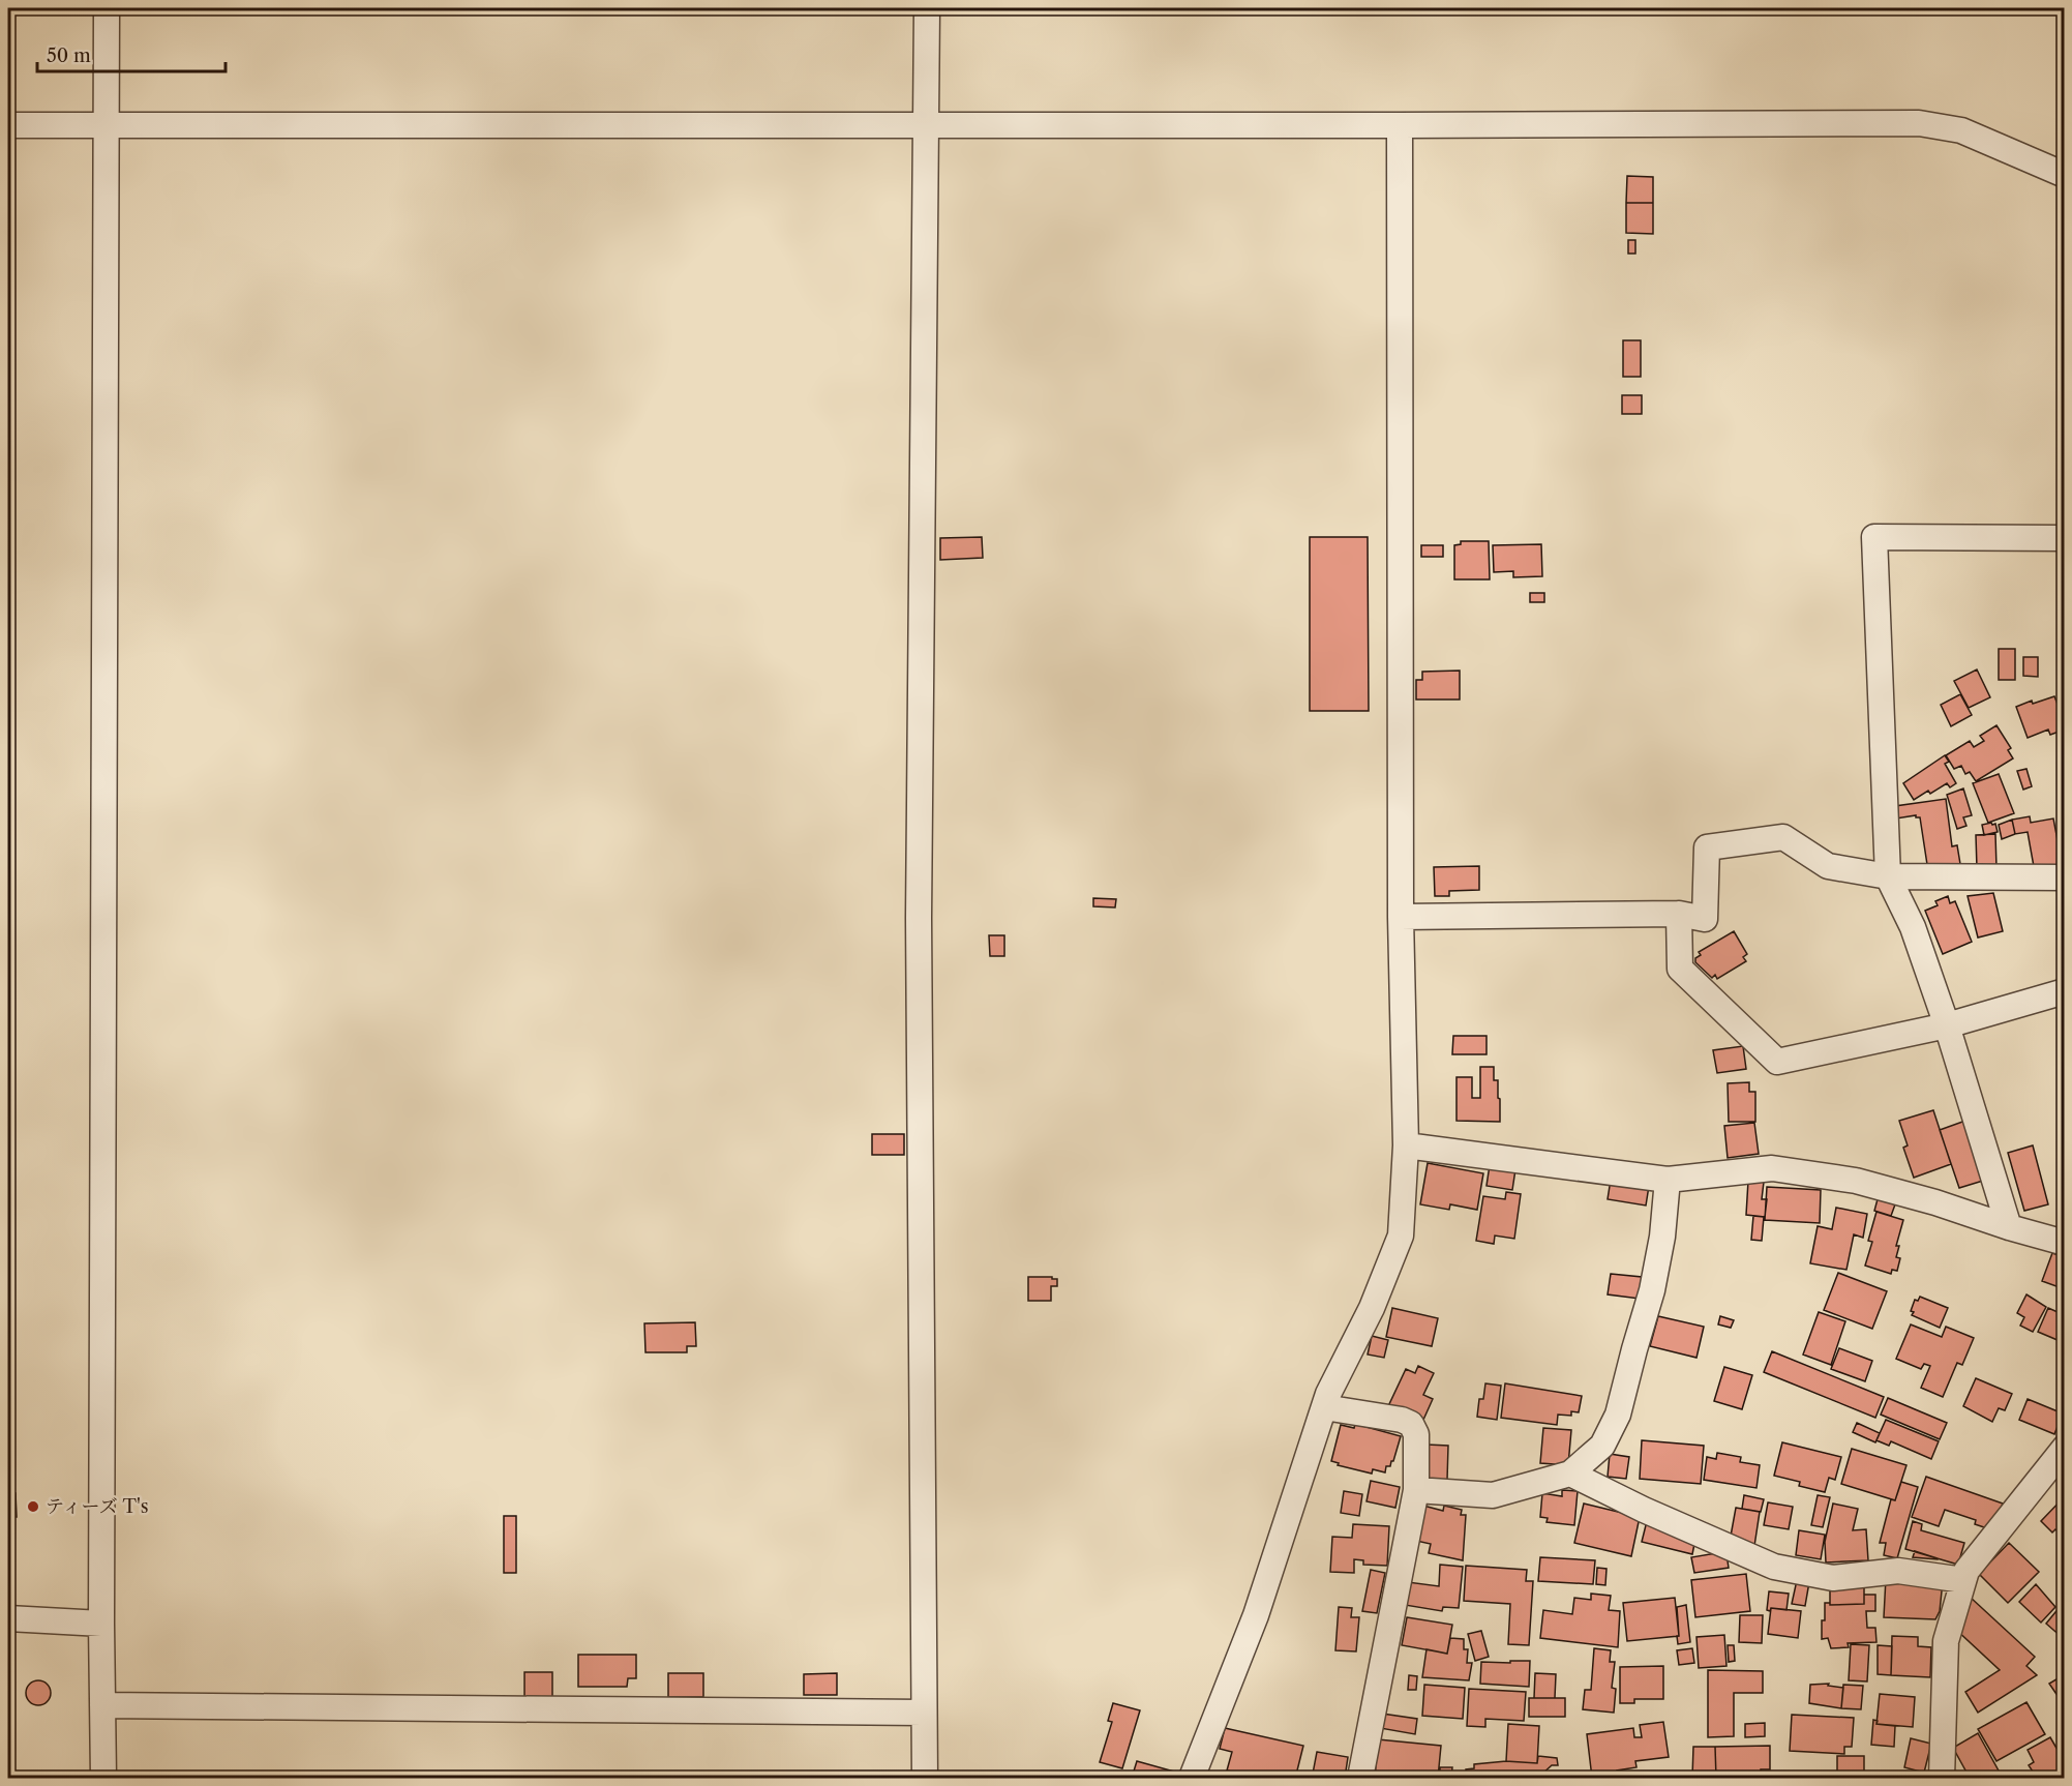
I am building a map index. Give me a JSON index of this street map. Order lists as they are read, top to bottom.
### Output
{
  "places": ["ティーズ T's"],
  "scale_bar": "50 m"
}
